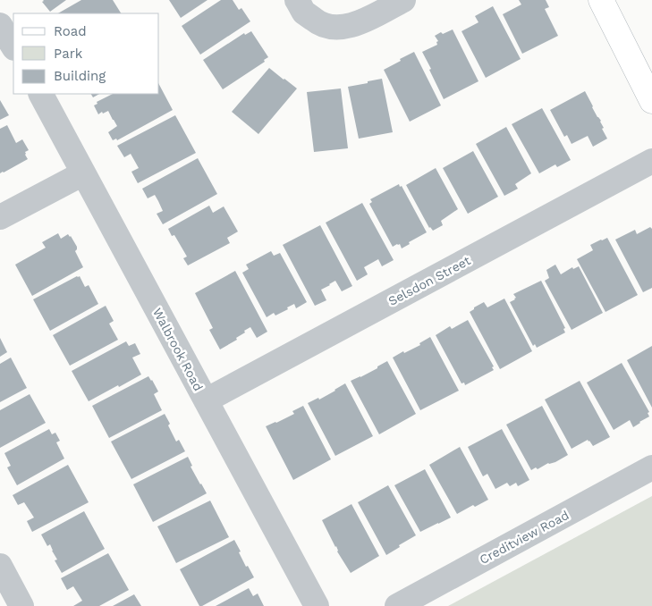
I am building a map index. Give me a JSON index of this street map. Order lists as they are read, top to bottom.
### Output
{
  "streets": {
    "street": ["Selsdon Street", "Walbrook Road", "Creditview Road"]
  },
  "crossings": [
    ["Selsdon Street", "Walbrook Road"]
  ],
  "legend": ["Road", "Park", "Building"]
}
